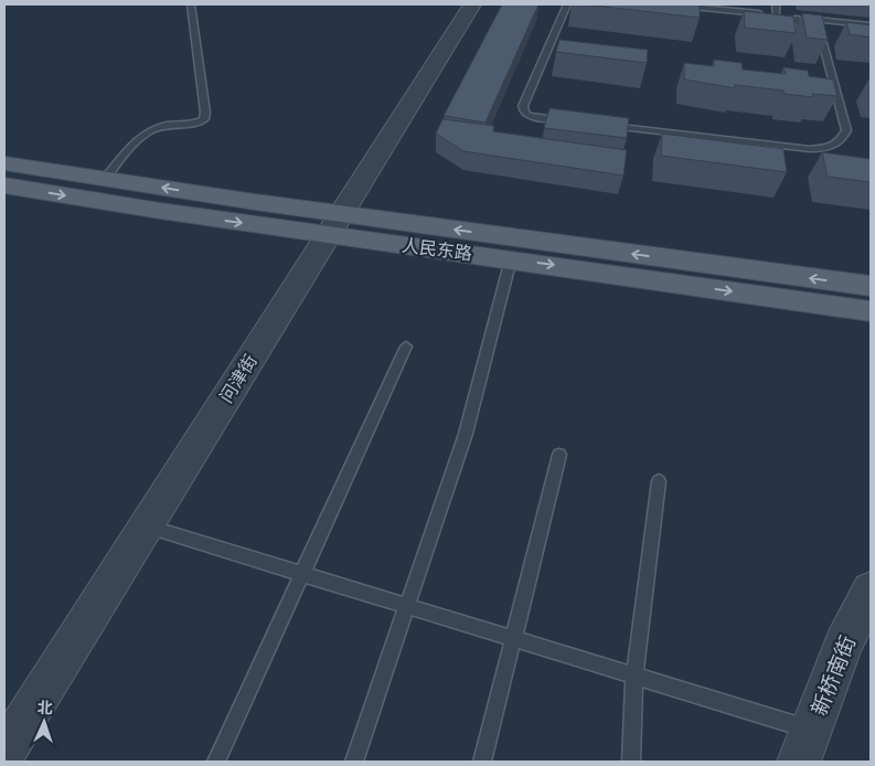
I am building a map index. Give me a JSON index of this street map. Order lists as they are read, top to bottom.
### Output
{
  "streets": {
    "main road": ["人民东路"],
    "street": ["问津街", "新桥南街"]
  },
  "crossings": [
    ["人民东路", "问津街"]
  ],
  "north": "top"
}
